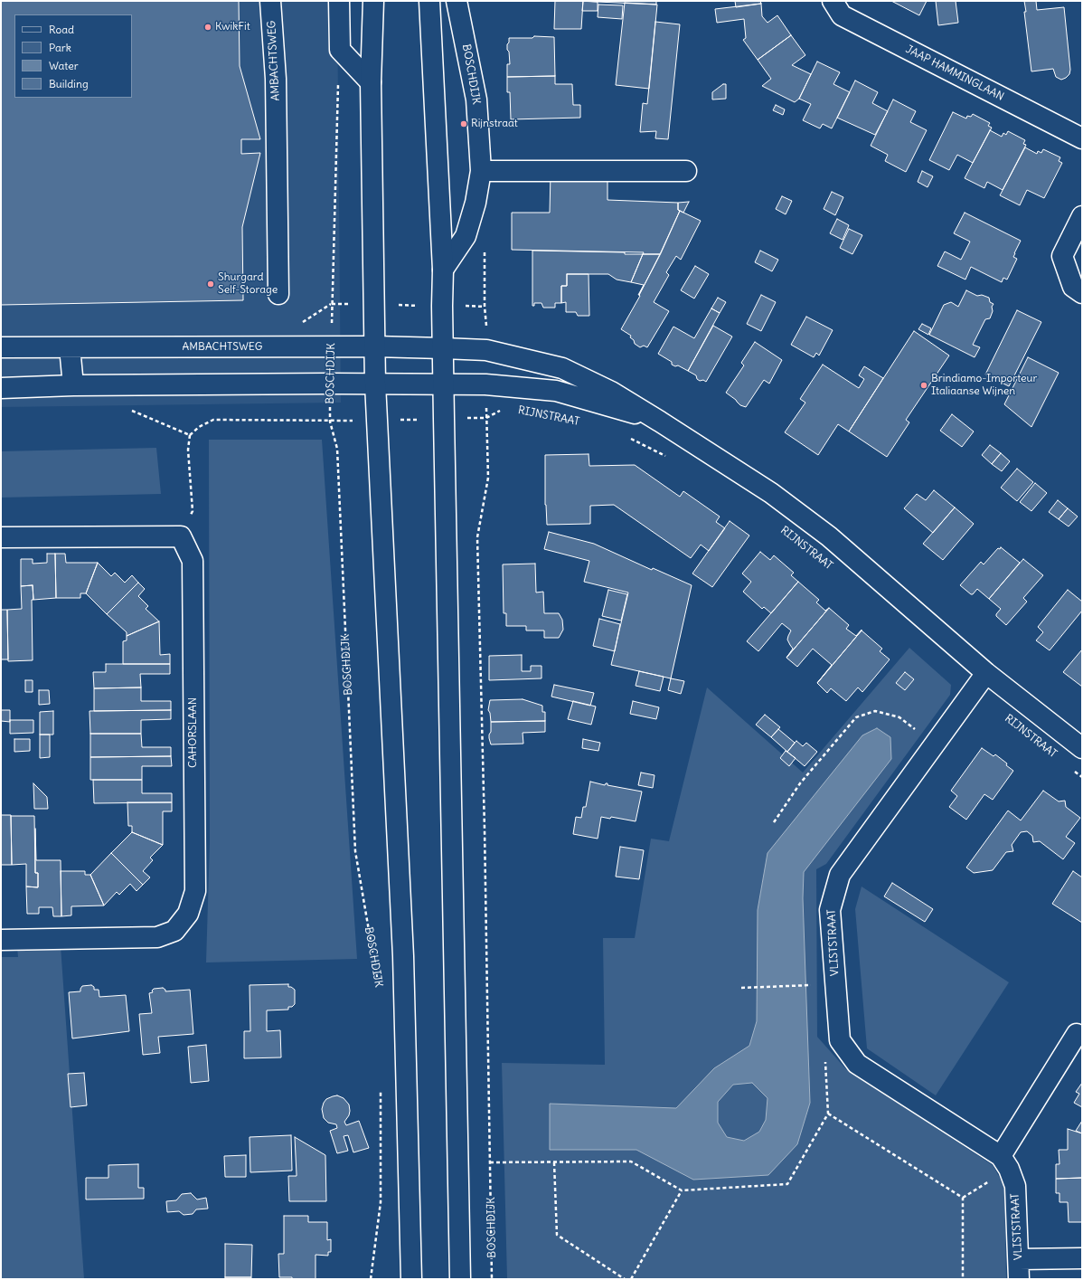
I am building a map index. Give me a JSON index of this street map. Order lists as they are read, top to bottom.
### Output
{
  "streets": {
    "street": [
      "AMBACHTSWEG",
      "JAAP HAMMINGLAAN",
      "BOSCHDIJK",
      "RIJNSTRAAT",
      "CAHORSLAAN",
      "VLISTSTRAAT"
    ]
  },
  "crossings": [
    ["AMBACHTSWEG", "BOSCHDIJK"],
    ["AMBACHTSWEG", "RIJNSTRAAT"],
    ["BOSCHDIJK", "RIJNSTRAAT"],
    ["RIJNSTRAAT", "VLISTSTRAAT"]
  ],
  "places": [
    "KwikFit",
    "Rijnstraat",
    "Shurgard Self-Storage",
    "Brindiamo-Importeur Italiaanse Wijnen"
  ],
  "legend": [
    "Road",
    "Park",
    "Water",
    "Building"
  ]
}
